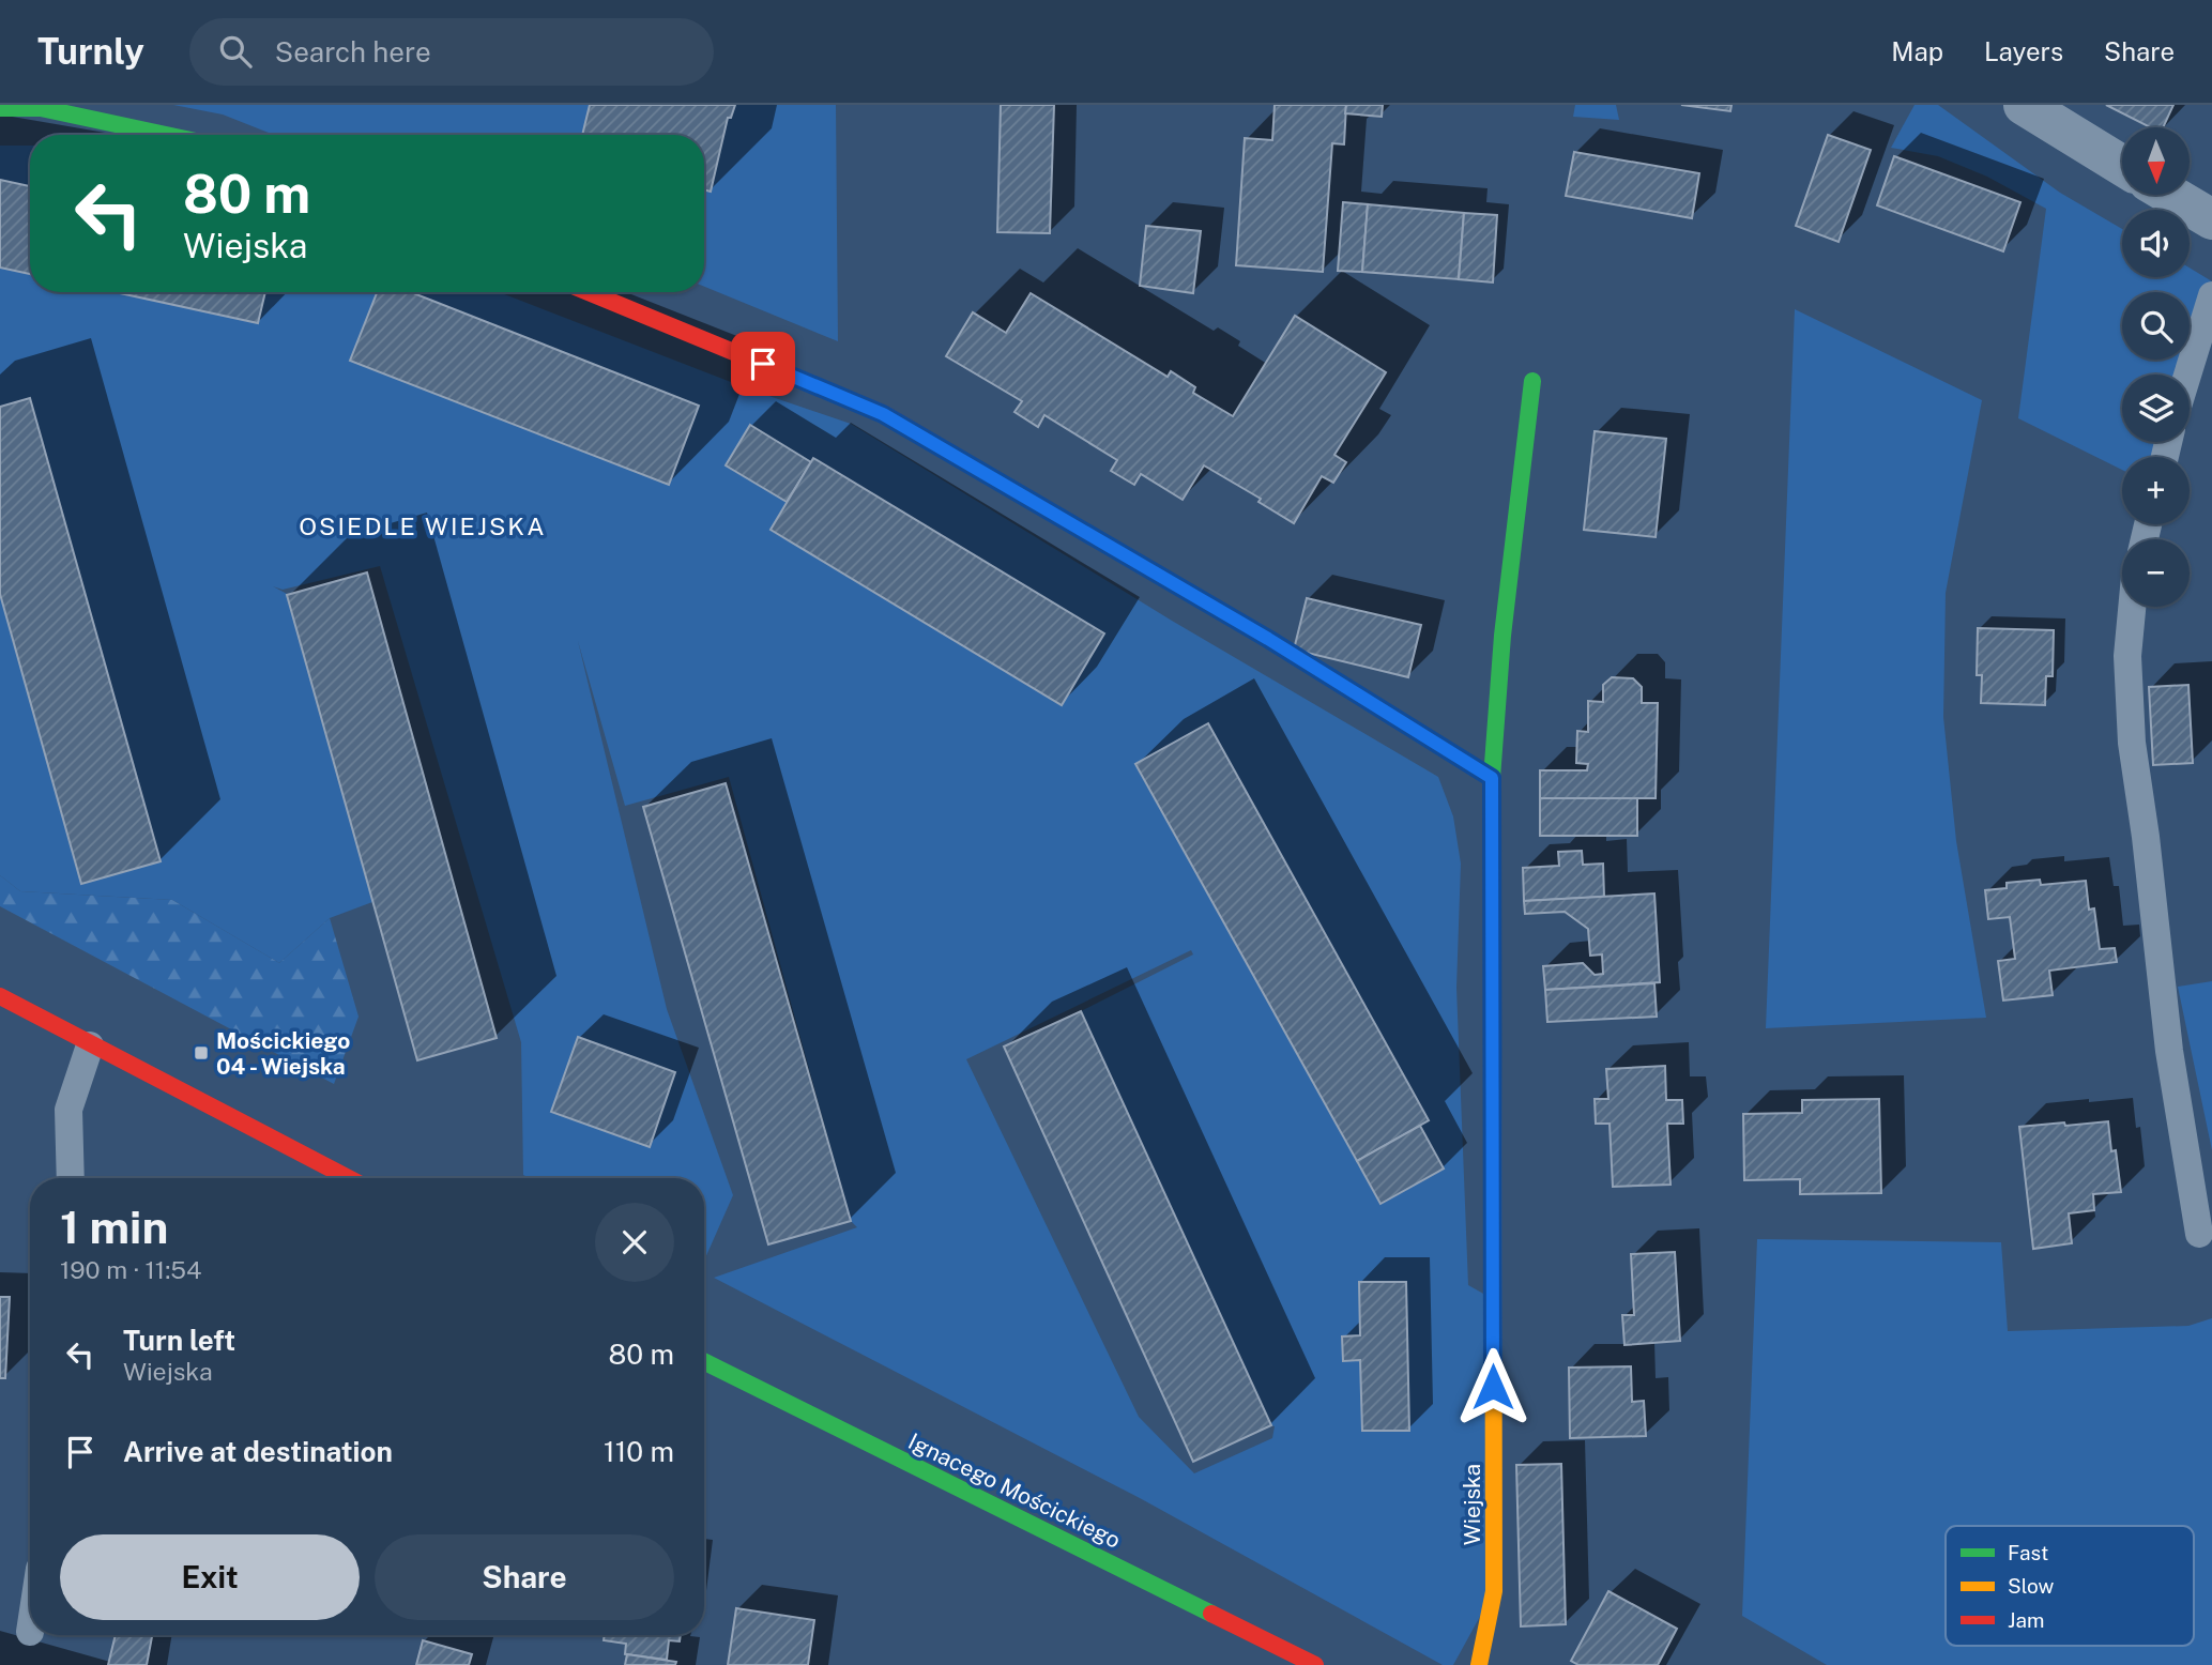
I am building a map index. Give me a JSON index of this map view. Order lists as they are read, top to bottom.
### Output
{
  "streets": {
    "street": ["Ignacego Mościckiego", "Wiejska"]
  },
  "districts": ["OSIEDLE WIEJSKA"],
  "places": {
    "transit": ["Mościckiego 04 - Wiejska"]
  },
  "legend": ["Fast", "Slow", "Jam"],
  "north": "bottom",
  "page": {
    "header": "Turnly",
    "search": "Search here",
    "nav": ["Map", "Layers", "Share"],
    "map_buttons": ["+", "−"],
    "turn": ["80 m", "Wiejska"],
    "heading": ["1 min", "190 m · 11:54"],
    "list": [
      {
        "name": "Turn left",
        "note": "Wiejska",
        "value": "80 m"
      },
      {
        "name": "Arrive at destination",
        "value": "110 m"
      }
    ],
    "buttons": ["Exit", "Share"]
  }
}
